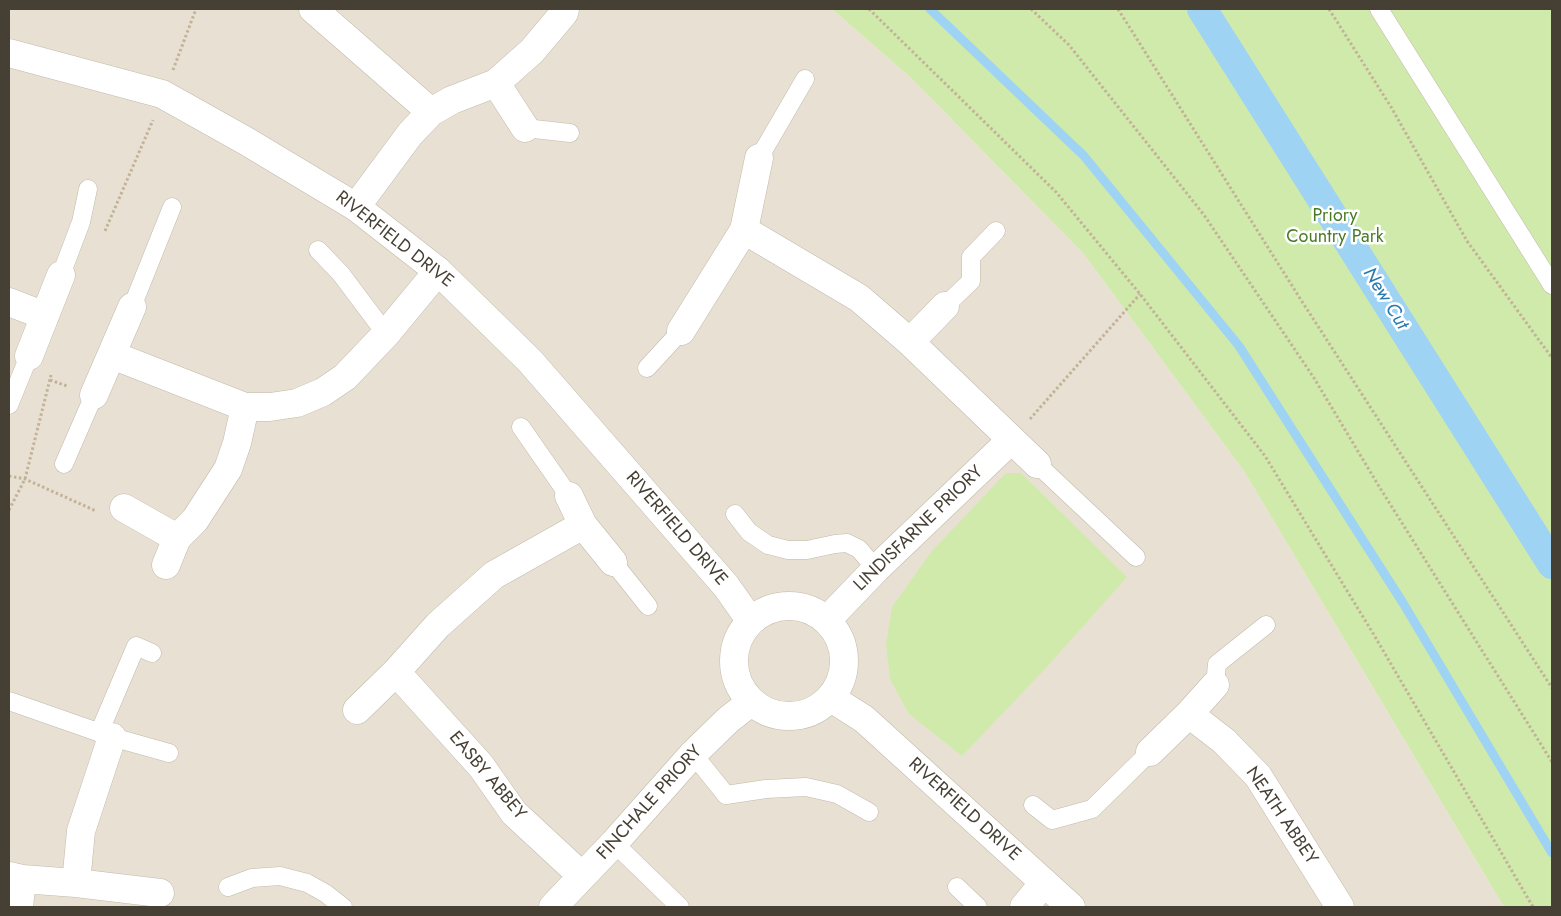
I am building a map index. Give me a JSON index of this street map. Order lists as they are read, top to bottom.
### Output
{
  "streets": {
    "street": [
      "RIVERFIELD DRIVE",
      "LINDISFARNE PRIORY",
      "EASBY ABBEY",
      "FINCHALE PRIORY",
      "NEATH ABBEY"
    ]
  },
  "crossings": [
    ["RIVERFIELD DRIVE", "LINDISFARNE PRIORY"],
    ["RIVERFIELD DRIVE", "FINCHALE PRIORY"],
    ["LINDISFARNE PRIORY", "FINCHALE PRIORY"],
    ["EASBY ABBEY", "FINCHALE PRIORY"]
  ],
  "water": ["New Cut"],
  "parks": ["Priory Country Park"]
}
